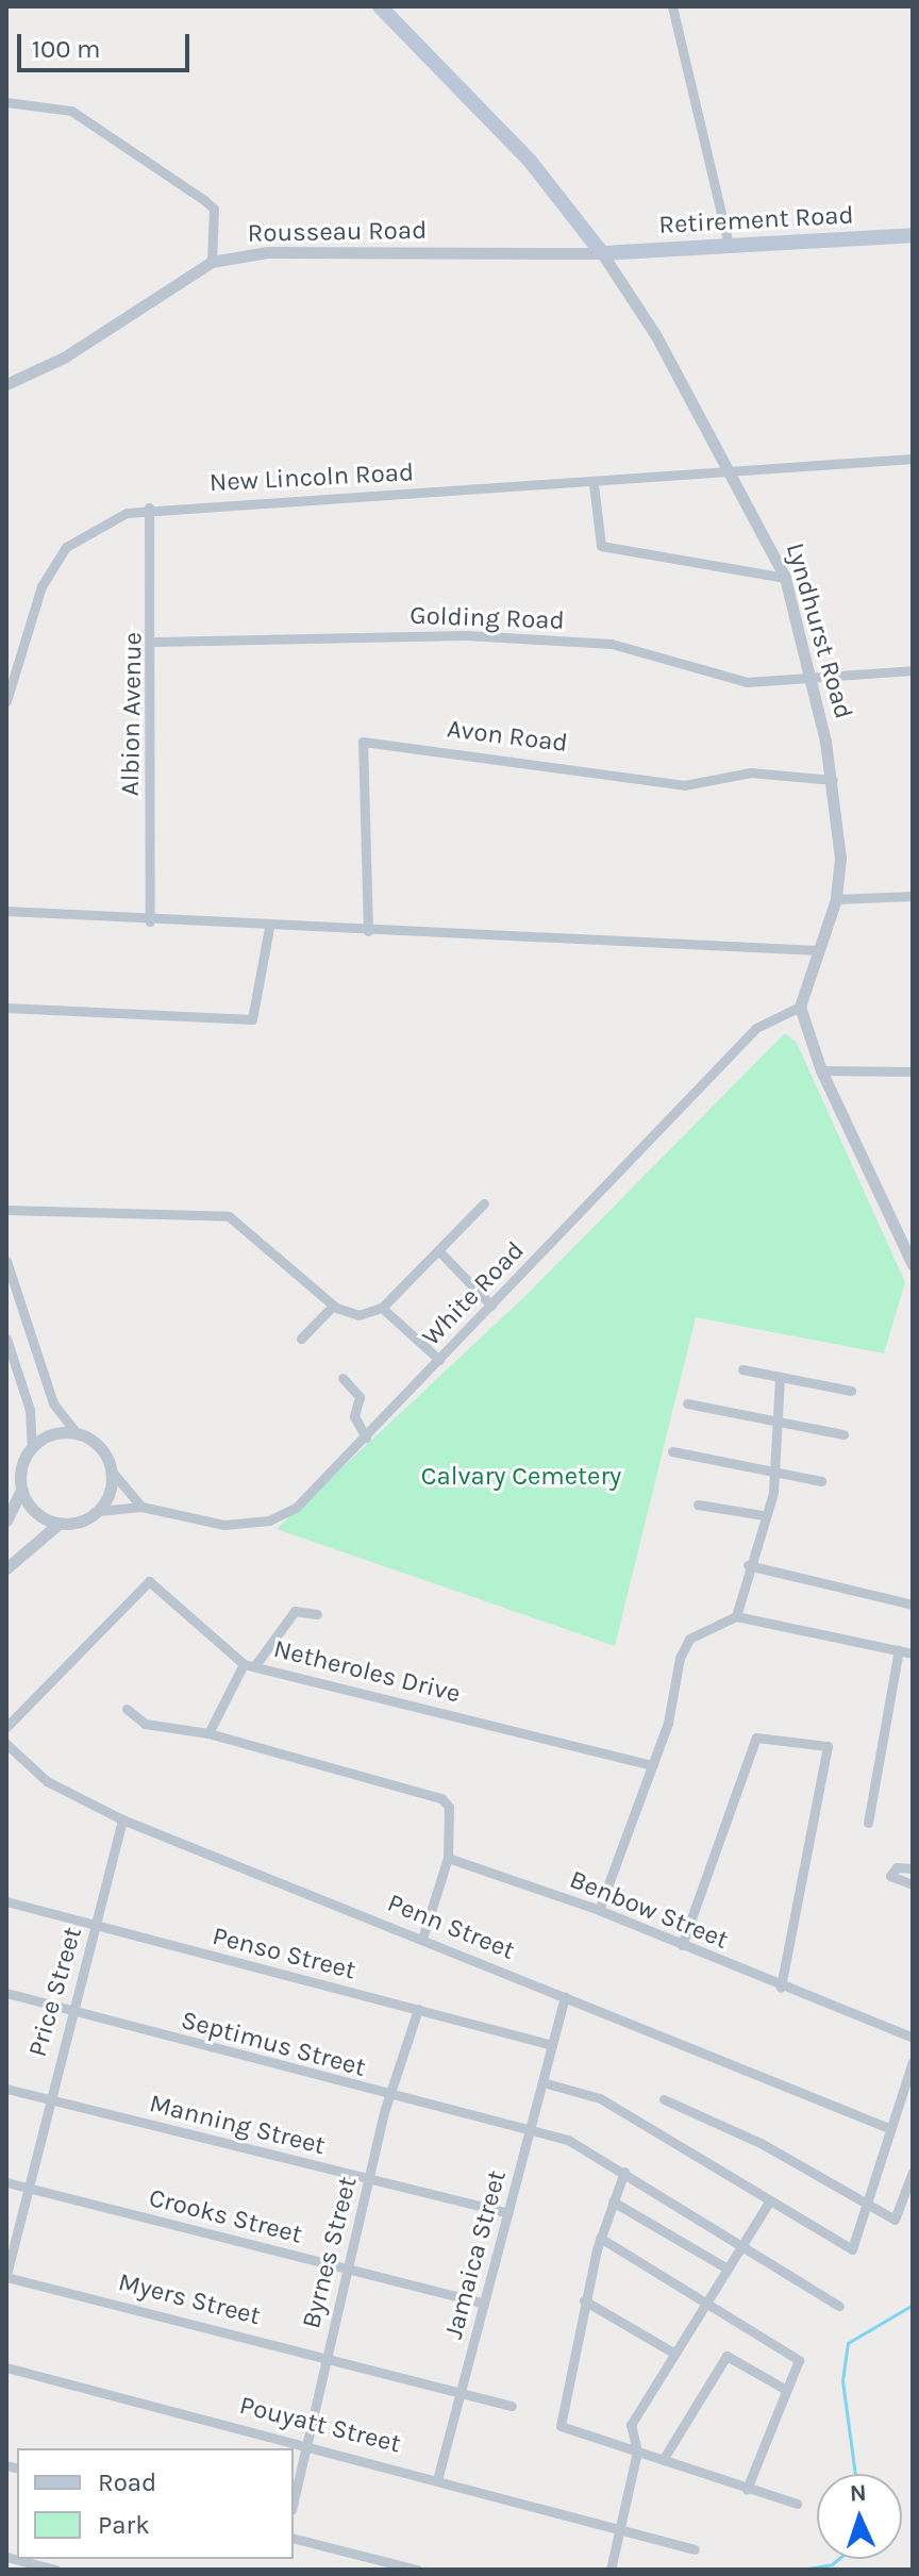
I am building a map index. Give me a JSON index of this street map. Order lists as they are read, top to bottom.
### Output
{
  "streets": {
    "main road": ["Retirement Road", "Lyndhurst Road"],
    "street": [
      "Rousseau Road",
      "New Lincoln Road",
      "Golding Road",
      "Albion Avenue",
      "Avon Road",
      "White Road",
      "Netheroles Drive",
      "Benbow Street",
      "Penn Street",
      "Penso Street",
      "Price Street",
      "Septimus Street",
      "Manning Street",
      "Crooks Street",
      "Byrnes Street",
      "Jamaica Street",
      "Myers Street",
      "Pouyatt Street"
    ]
  },
  "crossings": [
    ["Retirement Road", "Rousseau Road"],
    ["Retirement Road", "Lyndhurst Road"],
    ["Rousseau Road", "Lyndhurst Road"],
    ["New Lincoln Road", "Lyndhurst Road"],
    ["New Lincoln Road", "Albion Avenue"],
    ["Golding Road", "Lyndhurst Road"],
    ["Golding Road", "Albion Avenue"],
    ["Lyndhurst Road", "Avon Road"],
    ["Lyndhurst Road", "White Road"],
    ["Penn Street", "Price Street"],
    ["Penn Street", "Jamaica Street"],
    ["Penso Street", "Price Street"],
    ["Penso Street", "Byrnes Street"],
    ["Penso Street", "Jamaica Street"],
    ["Price Street", "Septimus Street"],
    ["Price Street", "Manning Street"],
    ["Price Street", "Crooks Street"],
    ["Price Street", "Myers Street"],
    ["Septimus Street", "Byrnes Street"],
    ["Septimus Street", "Jamaica Street"],
    ["Manning Street", "Byrnes Street"],
    ["Manning Street", "Jamaica Street"],
    ["Crooks Street", "Byrnes Street"],
    ["Crooks Street", "Jamaica Street"],
    ["Byrnes Street", "Myers Street"],
    ["Byrnes Street", "Pouyatt Street"],
    ["Jamaica Street", "Myers Street"],
    ["Jamaica Street", "Pouyatt Street"]
  ],
  "parks": ["Calvary Cemetery"],
  "legend": ["Road", "Park"],
  "scale_bar": "100 m",
  "north": "top"
}
